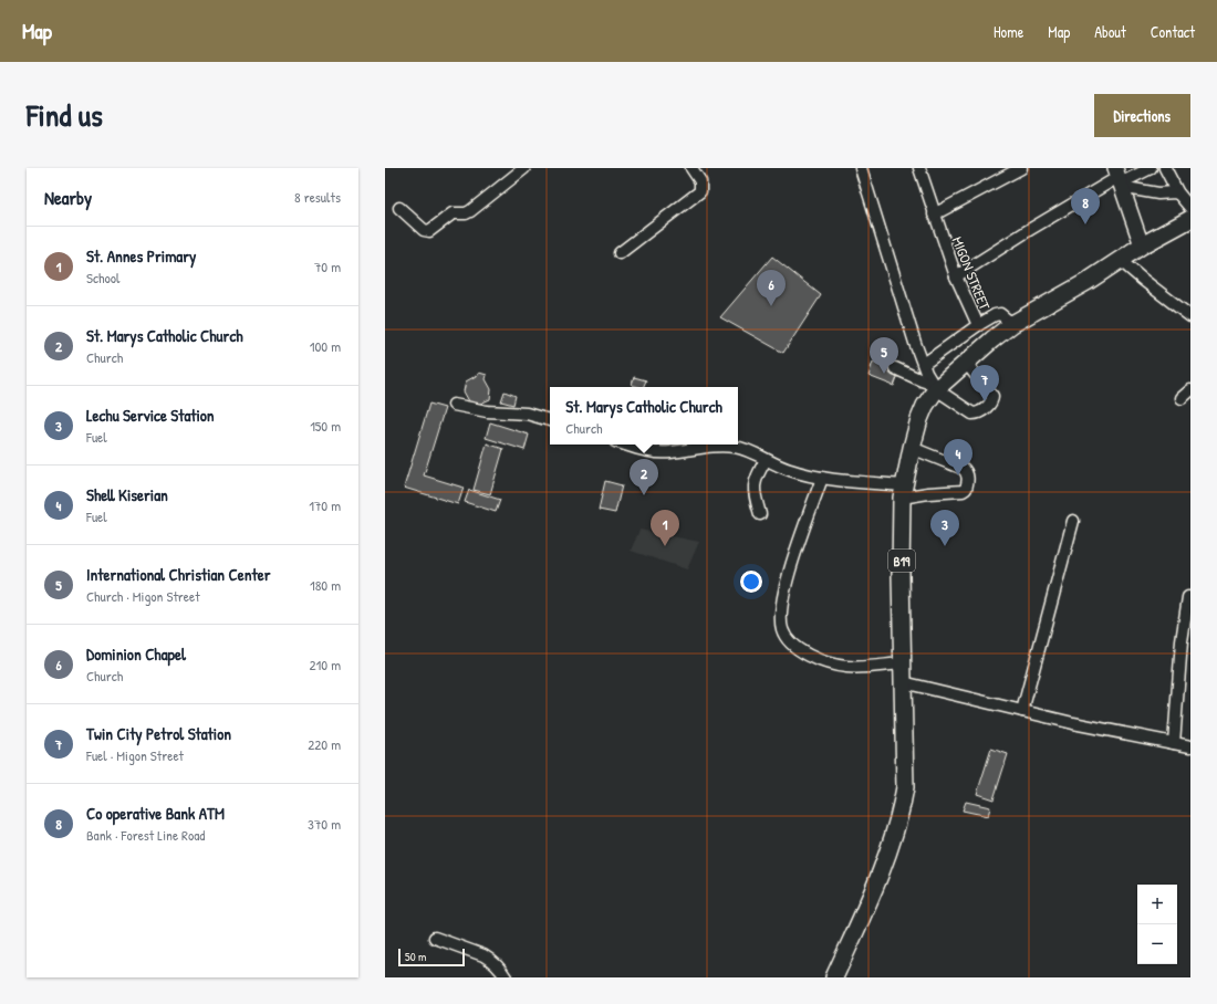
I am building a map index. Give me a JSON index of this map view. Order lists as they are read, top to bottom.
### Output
{
  "streets": {
    "highway": ["B19"],
    "street": ["MIGON STREET"]
  },
  "scale_bar": "50 m",
  "page": {
    "header": "Map",
    "nav": [
      "Home",
      "Map",
      "About",
      "Contact"
    ],
    "title": "Find us",
    "buttons": "Directions",
    "heading": ["Nearby", "8 results"],
    "pins": [
      "8",
      "6",
      "5",
      "7",
      "4",
      "2",
      "1",
      "3"
    ],
    "list": [
      {
        "mark": "1",
        "name": "St. Annes Primary",
        "note": "School",
        "value": "70 m"
      },
      {
        "mark": "2",
        "name": "St. Marys Catholic Church",
        "note": "Church",
        "value": "100 m"
      },
      {
        "mark": "3",
        "name": "Lechu Service Station",
        "note": "Fuel",
        "value": "150 m"
      },
      {
        "mark": "4",
        "name": "Shell Kiserian",
        "note": "Fuel",
        "value": "170 m"
      },
      {
        "mark": "5",
        "name": "International Christian Center",
        "note": "Church · Migon Street",
        "value": "180 m"
      },
      {
        "mark": "6",
        "name": "Dominion Chapel",
        "note": "Church",
        "value": "210 m"
      },
      {
        "mark": "7",
        "name": "Twin City Petrol Station",
        "note": "Fuel · Migon Street",
        "value": "220 m"
      },
      {
        "mark": "8",
        "name": "Co operative Bank ATM",
        "note": "Bank · Forest Line Road",
        "value": "370 m"
      }
    ],
    "popup": ["St. Marys Catholic Church", "Church"],
    "map_buttons": ["+", "−"],
    "scale": "50 m"
  }
}
